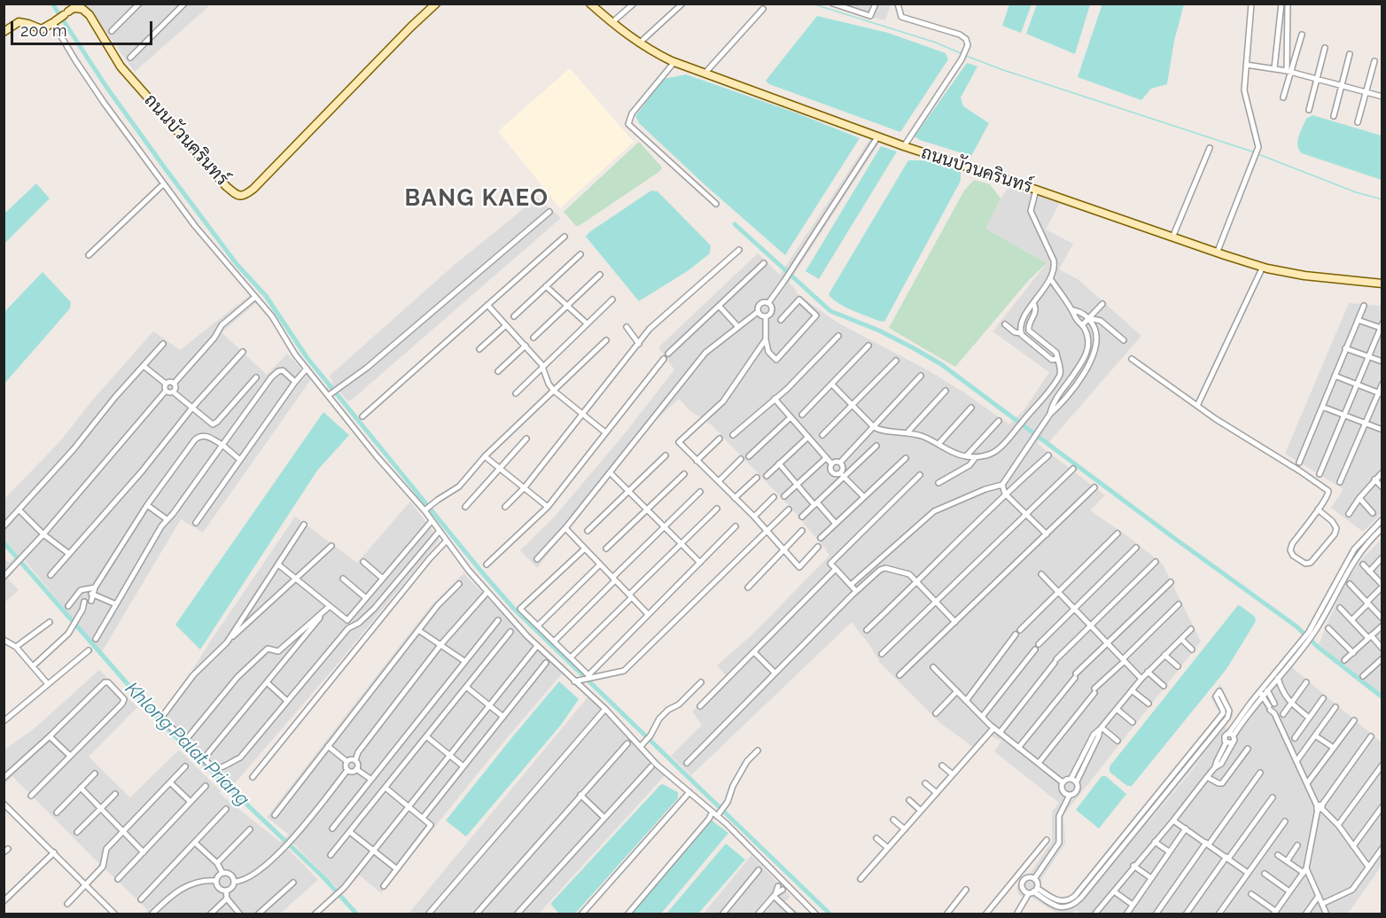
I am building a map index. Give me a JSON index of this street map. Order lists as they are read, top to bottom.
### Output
{
  "streets": {
    "street": ["ถนนบัวนครินทร์"]
  },
  "districts": ["BANG KAEO"],
  "water": ["Khlong Palat Priang"],
  "scale_bar": "200 m"
}
